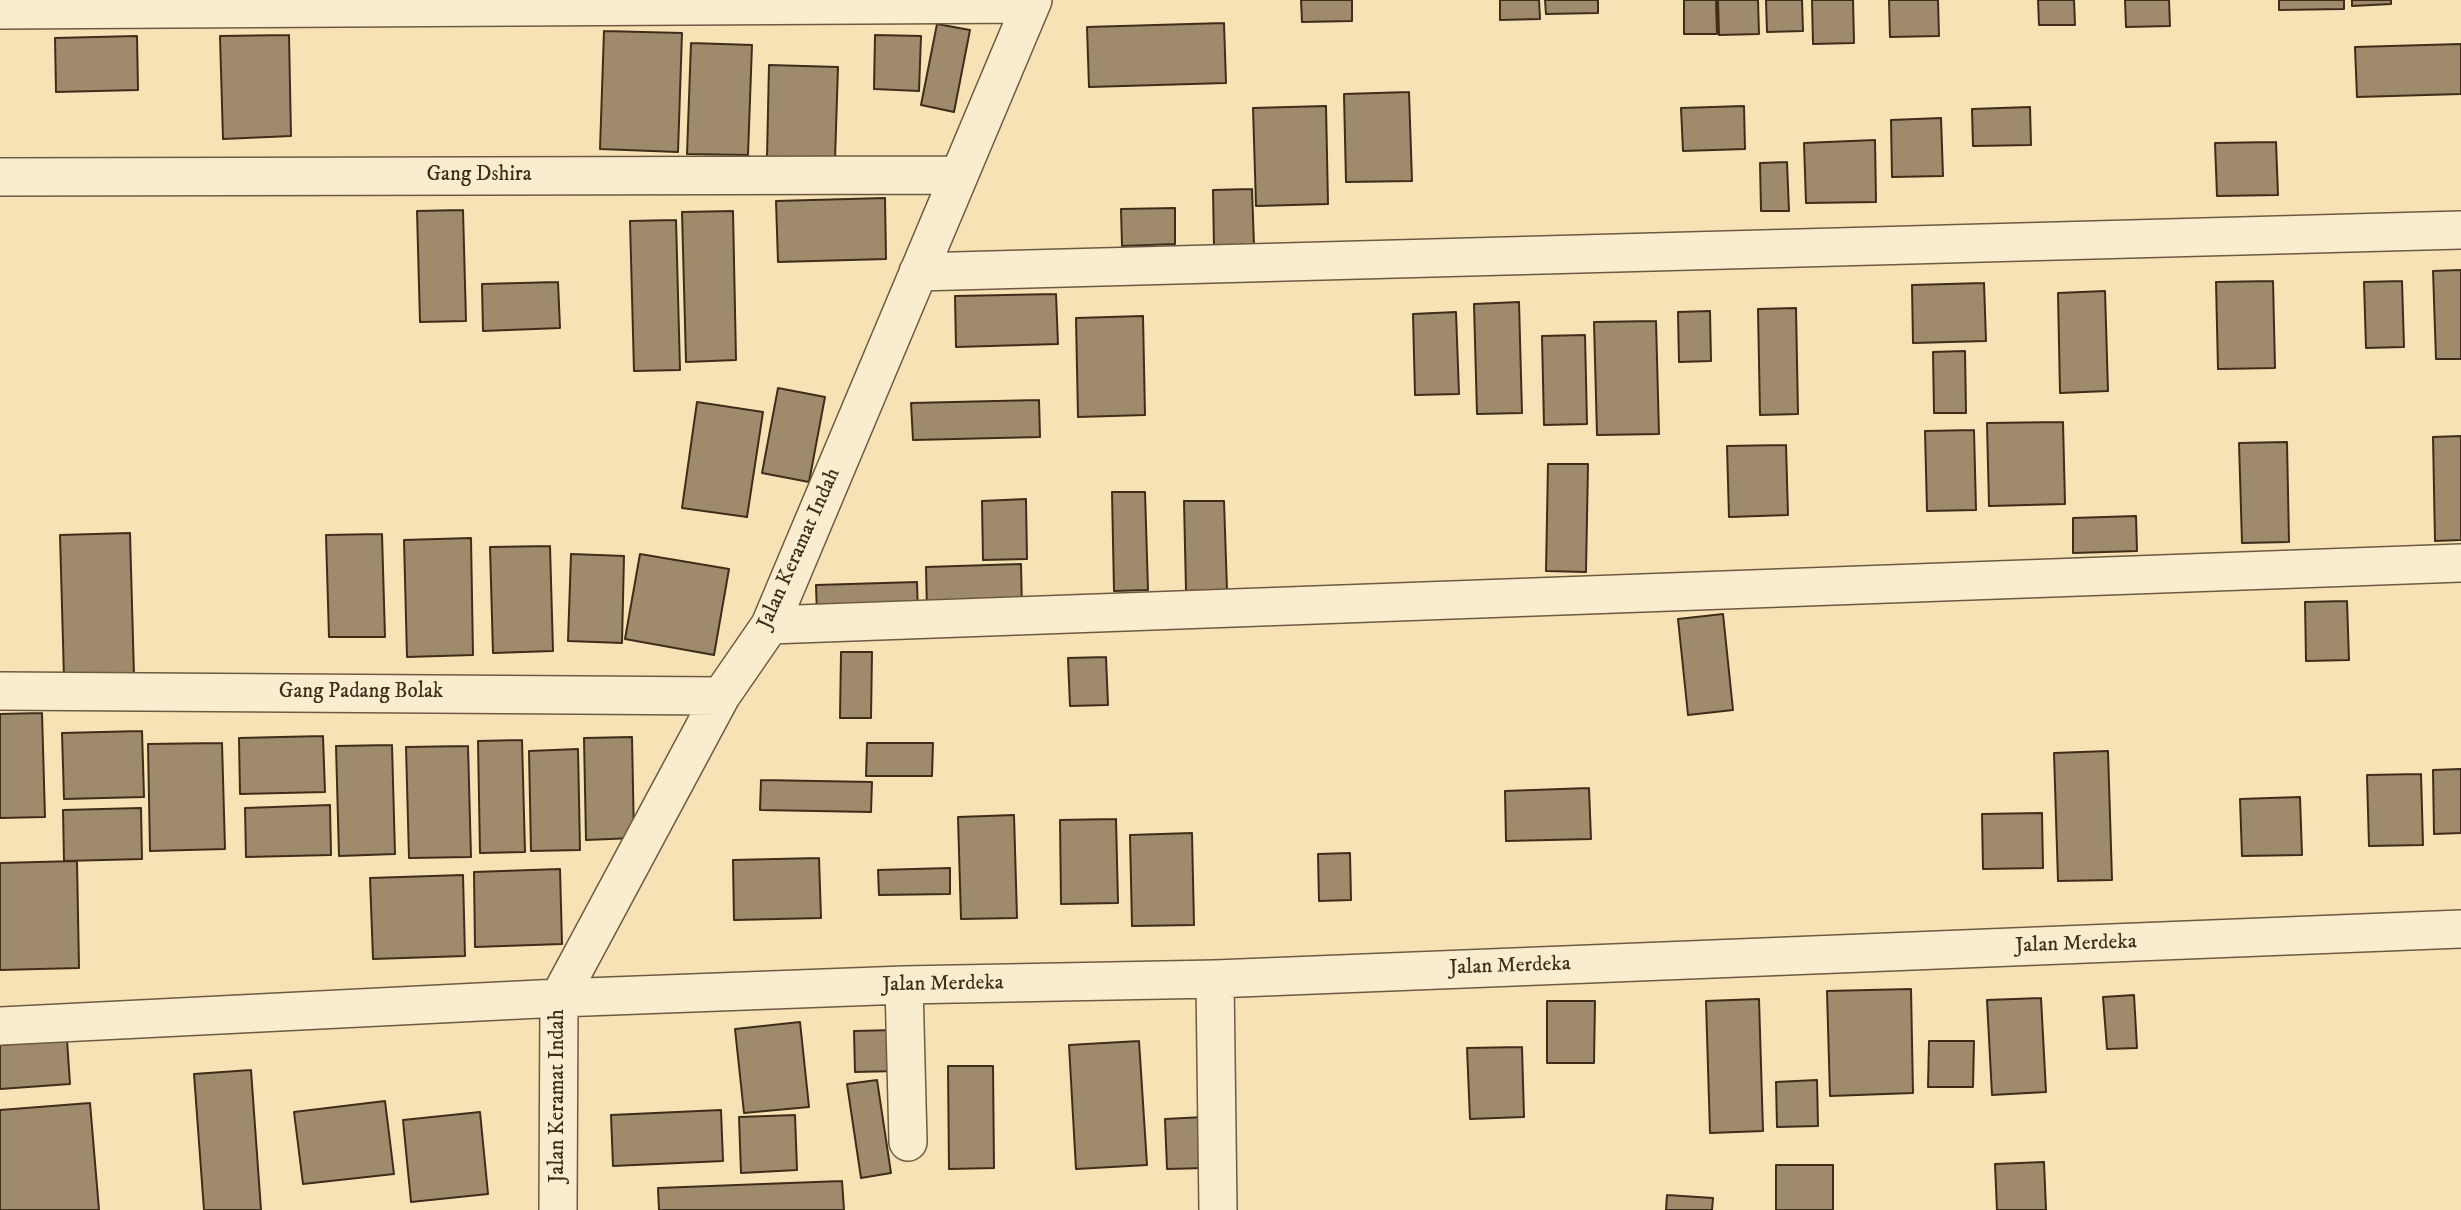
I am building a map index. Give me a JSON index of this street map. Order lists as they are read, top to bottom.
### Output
{
  "streets": {
    "street": [
      "Gang Dshira",
      "Jalan Keramat Indah",
      "Gang Padang Bolak",
      "Jalan Merdeka"
    ]
  },
  "crossings": [
    ["Gang Dshira", "Jalan Keramat Indah"],
    ["Jalan Keramat Indah", "Gang Padang Bolak"],
    ["Jalan Keramat Indah", "Jalan Merdeka"]
  ]
}
